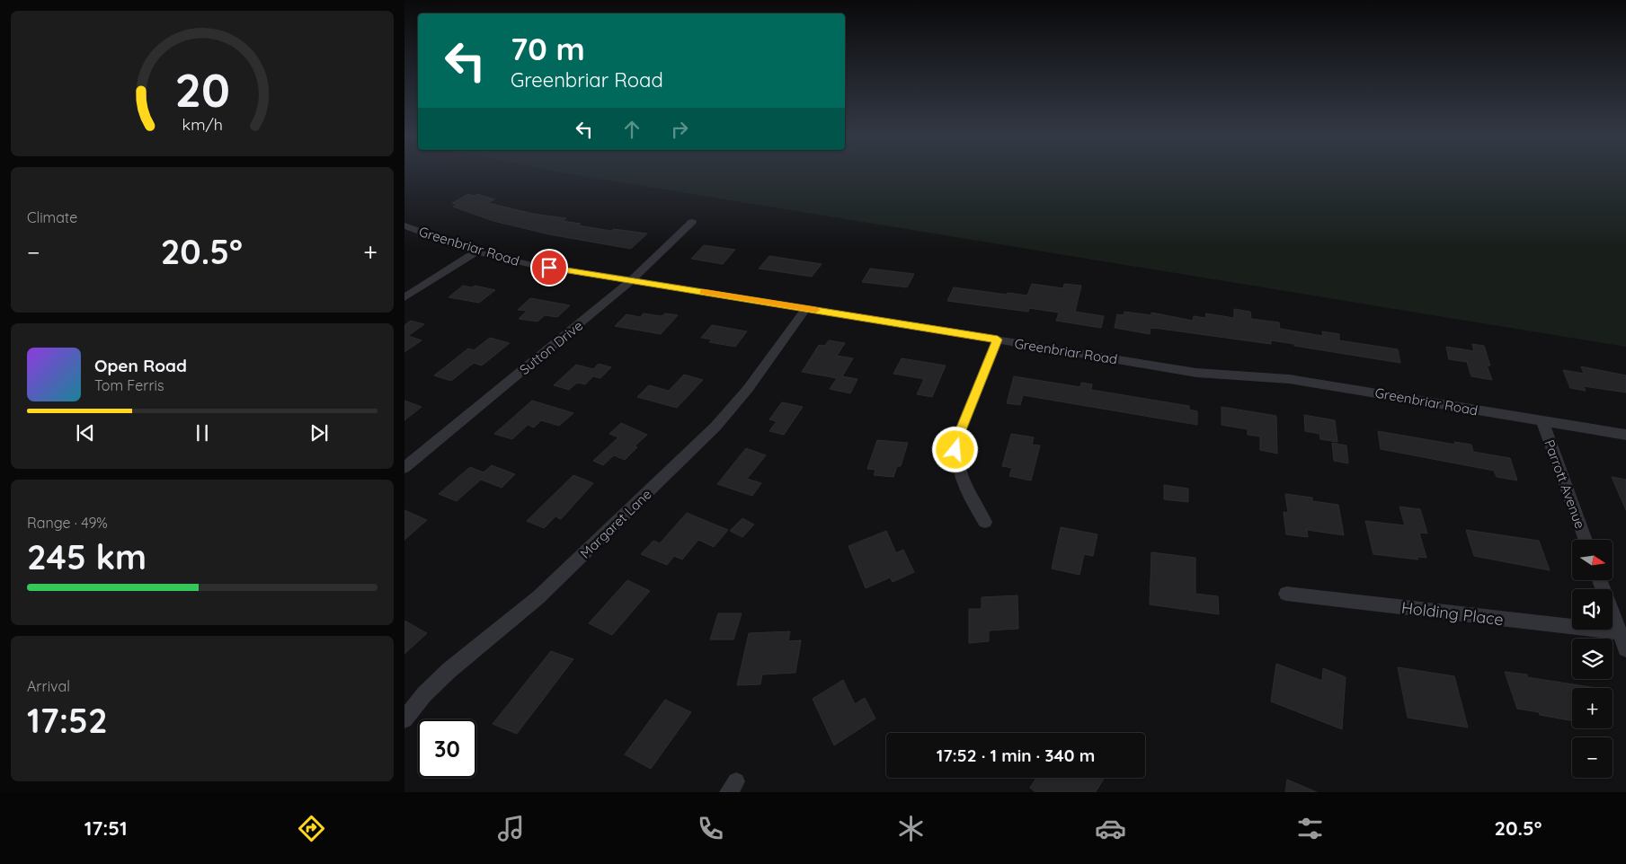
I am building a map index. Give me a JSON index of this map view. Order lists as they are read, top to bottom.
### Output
{
  "streets": {
    "street": [
      "Greenbriar Road",
      "Sutton Drive",
      "Parrott Avenue",
      "Margaret Lane",
      "Holding Place"
    ]
  },
  "crossings": [
    ["Greenbriar Road", "Sutton Drive"],
    ["Greenbriar Road", "Parrott Avenue"],
    ["Greenbriar Road", "Margaret Lane"]
  ],
  "north": "right",
  "page": {
    "turn": ["70 m", "Greenbriar Road"],
    "tile": [
      "Climate",
      ["Range · 49%", "245 km"],
      ["Arrival", "17:52"]
    ],
    "heat": ["−", "20.5°", "+"],
    "song": ["Open Road", "Tom Ferris"],
    "map_buttons": ["+", "−"],
    "limit": "30",
    "trip": "17:52 · 1 min · 340 m",
    "tabs": ["17:51", "20.5°"],
    "gauge": ["20", "km/h"]
  }
}
